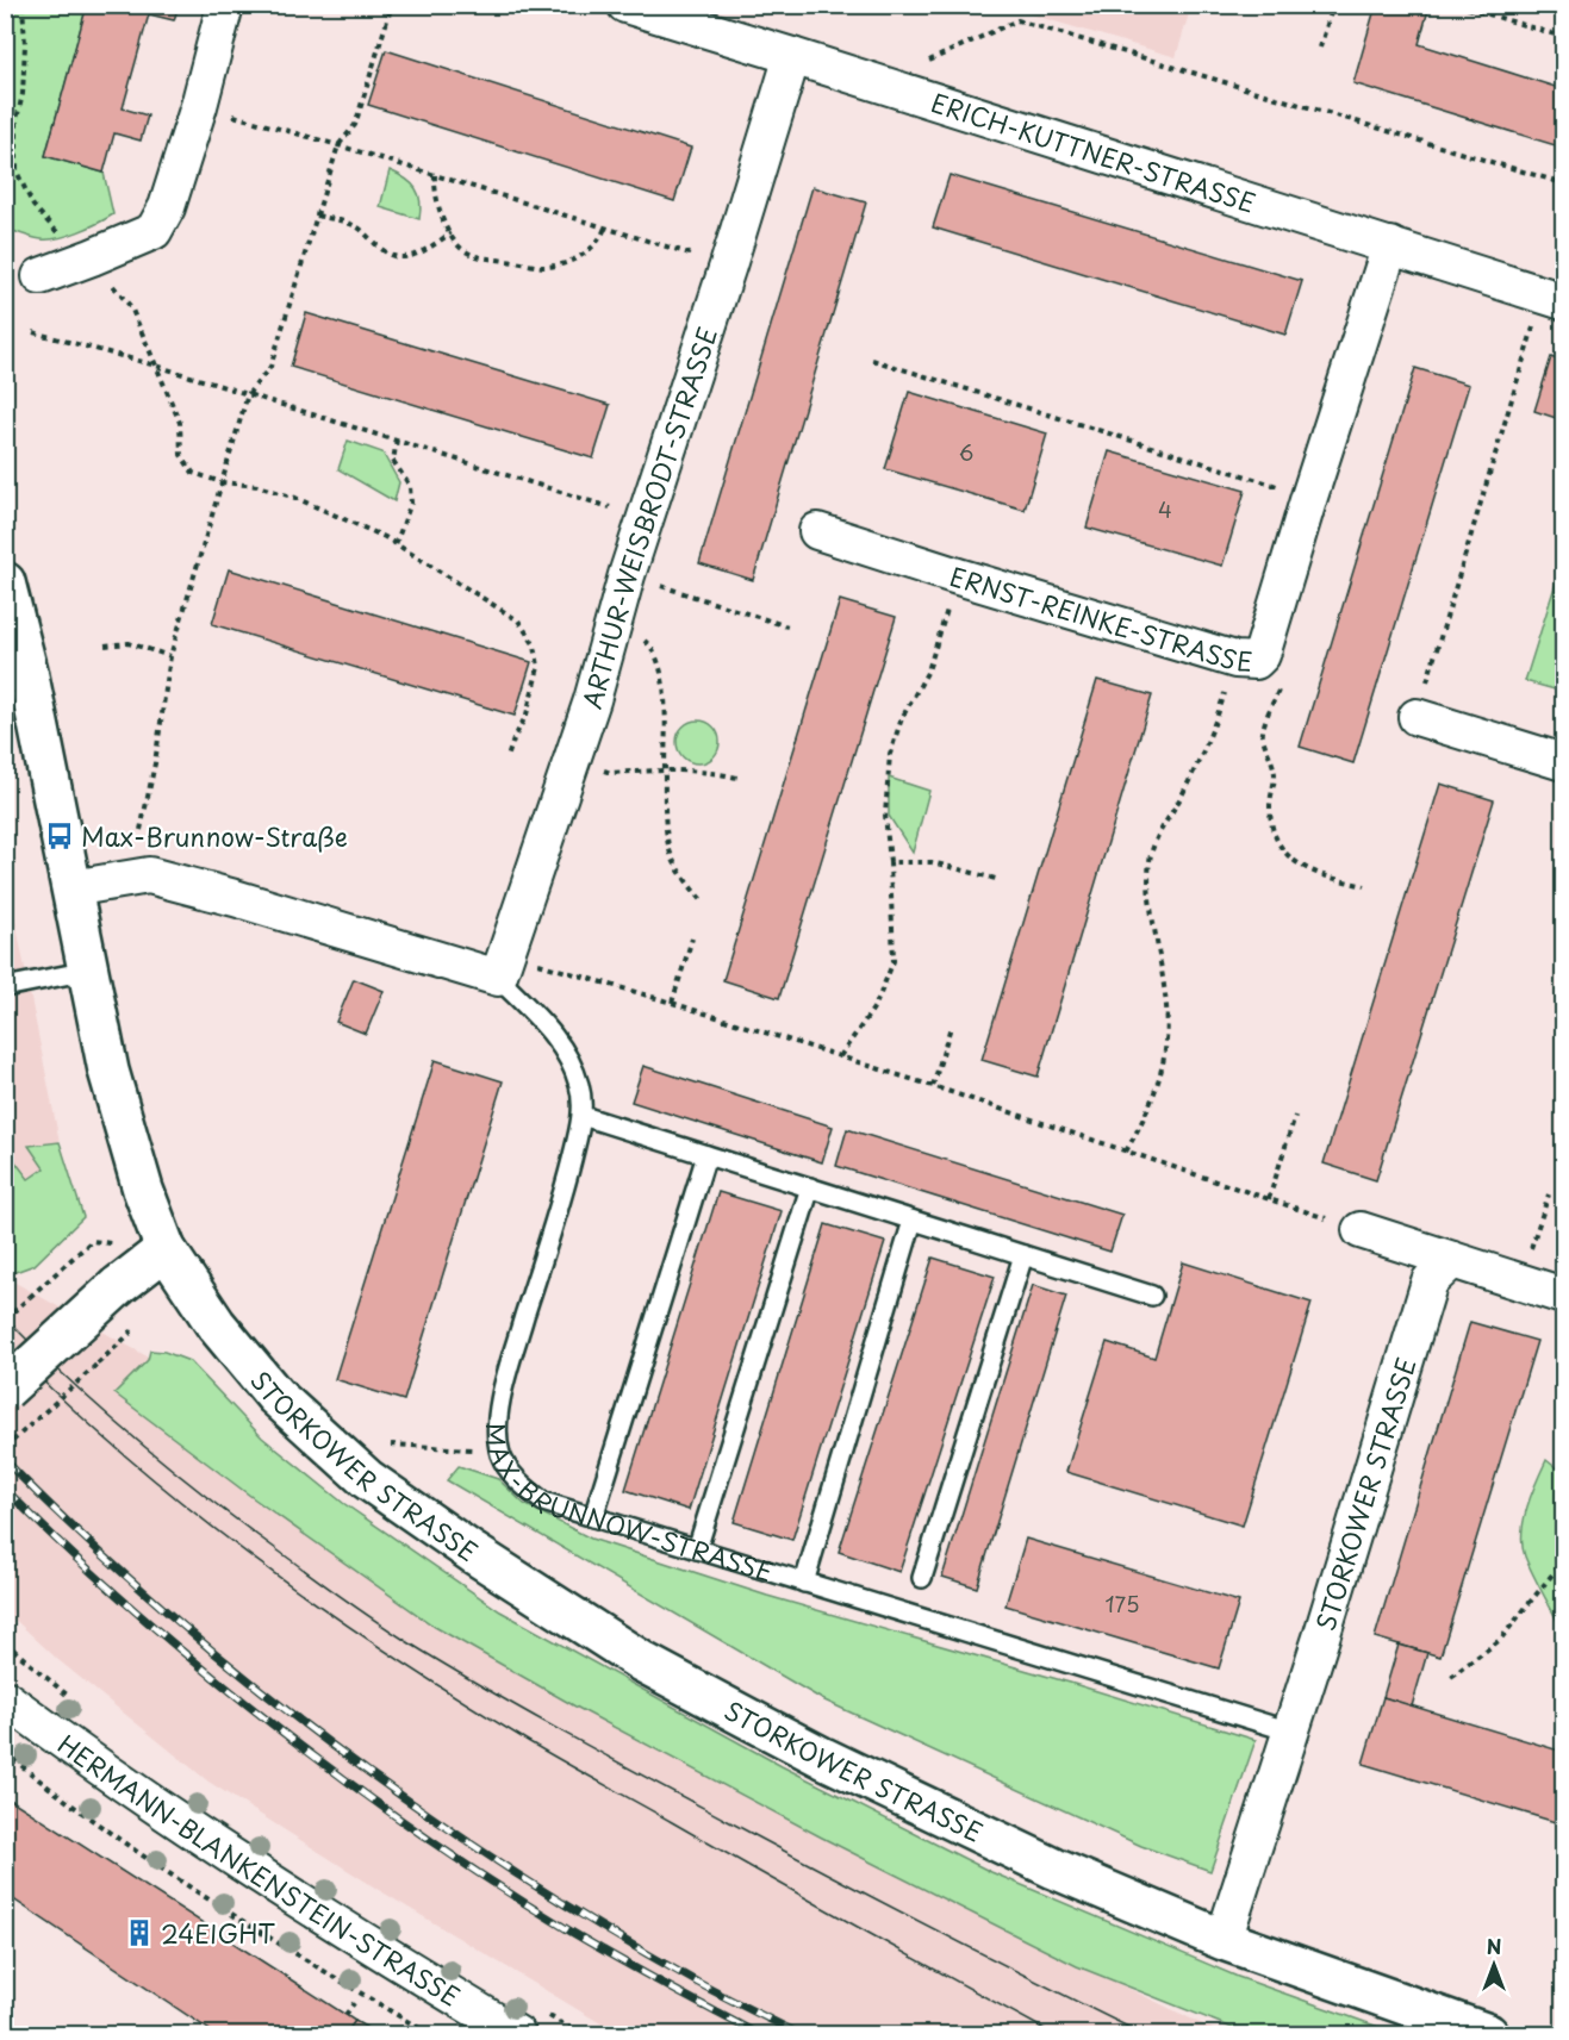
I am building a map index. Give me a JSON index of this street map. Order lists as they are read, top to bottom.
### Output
{
  "streets": {
    "main road": ["STORKOWER STRASSE"],
    "street": [
      "ERICH-KUTTNER-STRASSE",
      "ARTHUR-WEISBRODT-STRASSE",
      "ERNST-REINKE-STRASSE",
      "MAX-BRUNNOW-STRASSE",
      "HERMANN-BLANKENSTEIN-STRASSE"
    ]
  },
  "crossings": [
    ["ERICH-KUTTNER-STRASSE", "ARTHUR-WEISBRODT-STRASSE"],
    ["ERICH-KUTTNER-STRASSE", "ERNST-REINKE-STRASSE"],
    ["ARTHUR-WEISBRODT-STRASSE", "MAX-BRUNNOW-STRASSE"],
    ["STORKOWER STRASSE", "MAX-BRUNNOW-STRASSE"]
  ],
  "places": {
    "bus stop": ["Max-Brunnow-Straße"],
    "building": ["24EIGHT"]
  },
  "house_numbers": ["6", "4", "175"],
  "north": "top"
}
